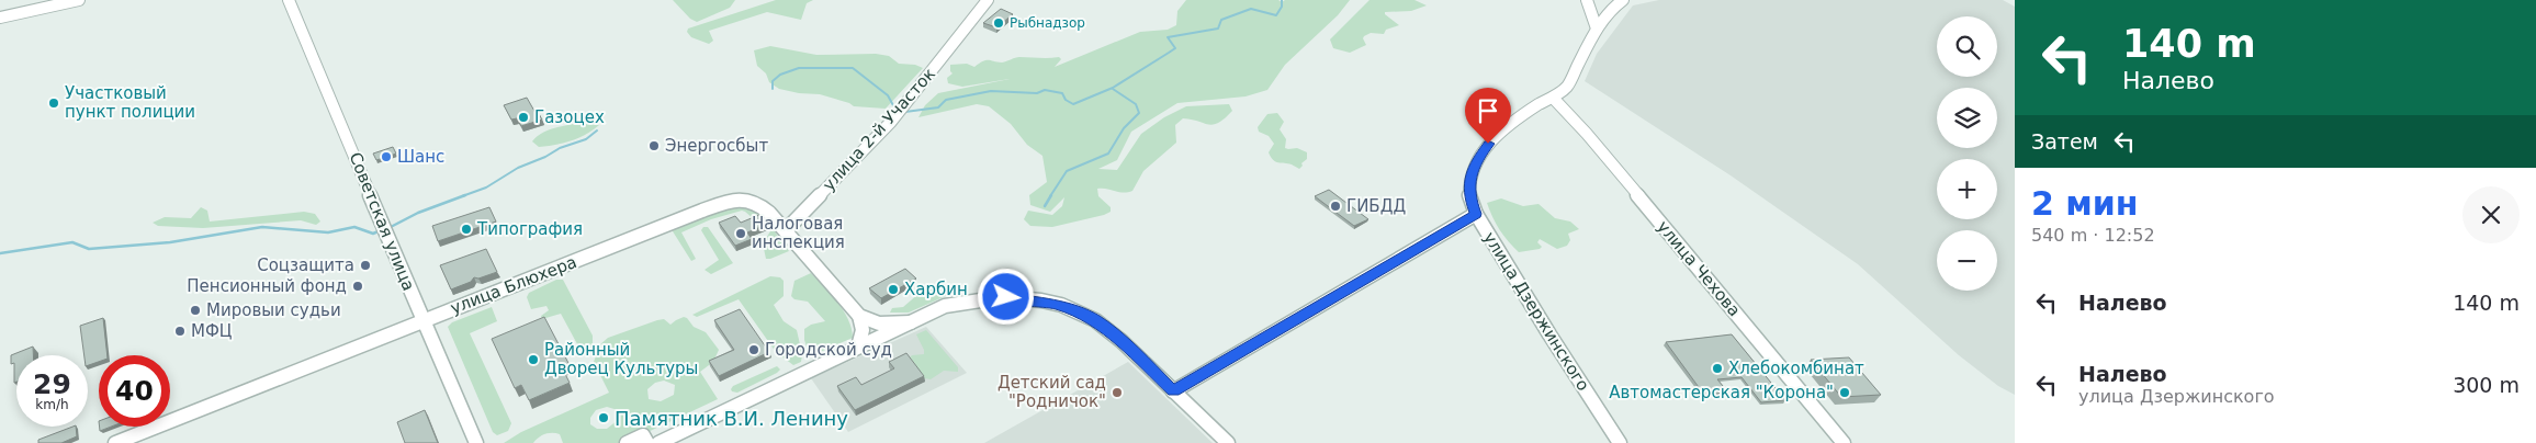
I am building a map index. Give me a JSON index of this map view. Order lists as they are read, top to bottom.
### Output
{
  "streets": {
    "street": [
      "улица 2-й Участок",
      "Советская улица",
      "улица Чехова",
      "улица Блюхера",
      "улица Дзержинского"
    ]
  },
  "crossings": [
    ["улица 2-й Участок", "улица Блюхера"],
    ["Советская улица", "улица Блюхера"],
    ["улица Чехова", "улица Дзержинского"]
  ],
  "places": [
    "Рыбнадзор",
    "Участковый пункт полиции",
    "Газоцех",
    "Энергосбыт",
    "Шанс",
    "ГИБДД",
    "Типография",
    "Налоговая инспекция",
    "Соцзащита",
    "Пенсионный фонд",
    "Харбин",
    "Мировыи судьи",
    "МФЦ",
    "Городской суд",
    "Районный Дворец Культуры",
    "Хлебокомбинат",
    "Детский сад \"Родничок\"",
    "Автомастерская \"Корона\"",
    "Памятник В.И. Ленину"
  ],
  "page": {
    "turn": ["140 m", "Налево"],
    "map_buttons": ["+", "−"],
    "then": "Затем",
    "heading": ["2 мин", "540 m · 12:52"],
    "list": [
      {
        "name": "Налево",
        "value": "140 m"
      },
      {
        "name": "Налево",
        "note": "улица Дзержинского",
        "value": "300 m"
      }
    ],
    "speed": "29 km/h",
    "limit": "40"
  }
}
